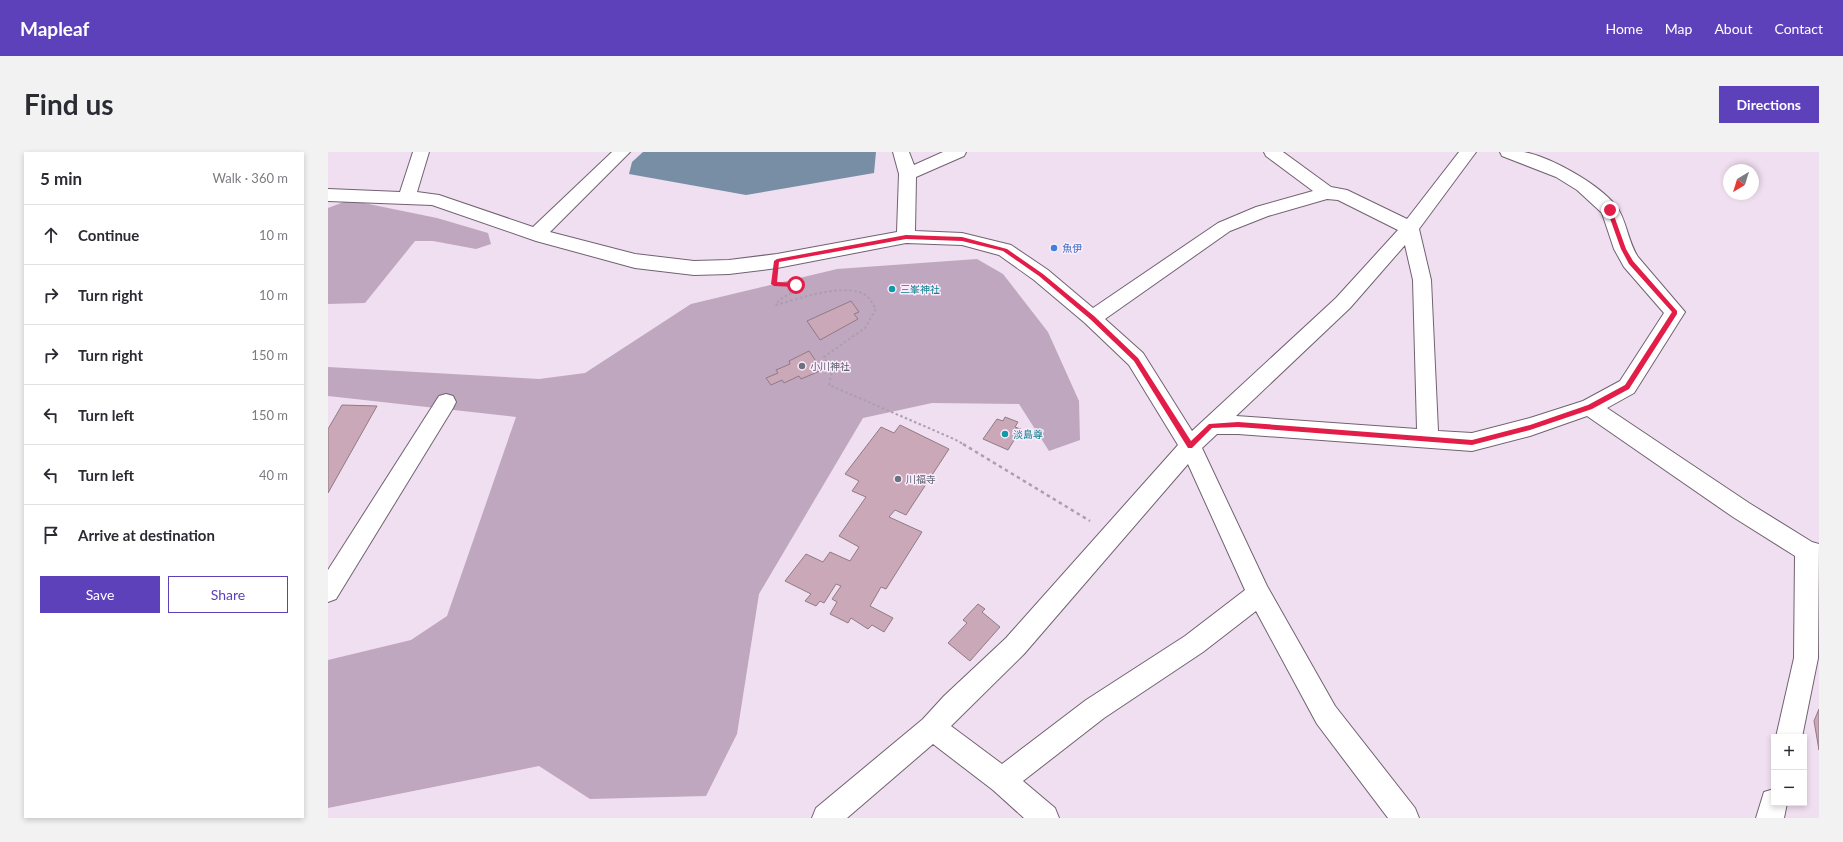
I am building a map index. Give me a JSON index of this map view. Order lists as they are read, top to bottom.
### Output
{
  "places": [
    "魚伊",
    "三峯神社",
    "小川神社",
    "淡島尊",
    "川福寺"
  ],
  "north": "bottom left",
  "page": {
    "header": "Mapleaf",
    "nav": [
      "Home",
      "Map",
      "About",
      "Contact"
    ],
    "buttons": [
      "Directions",
      ["Save", "Share"]
    ],
    "title": "Find us",
    "heading": ["5 min", "Walk · 360 m"],
    "list": [
      ["Continue", "10 m"],
      ["Turn right", "10 m"],
      ["Turn right", "150 m"],
      ["Turn left", "150 m"],
      ["Turn left", "40 m"],
      "Arrive at destination"
    ],
    "map_buttons": ["+", "−"]
  }
}
